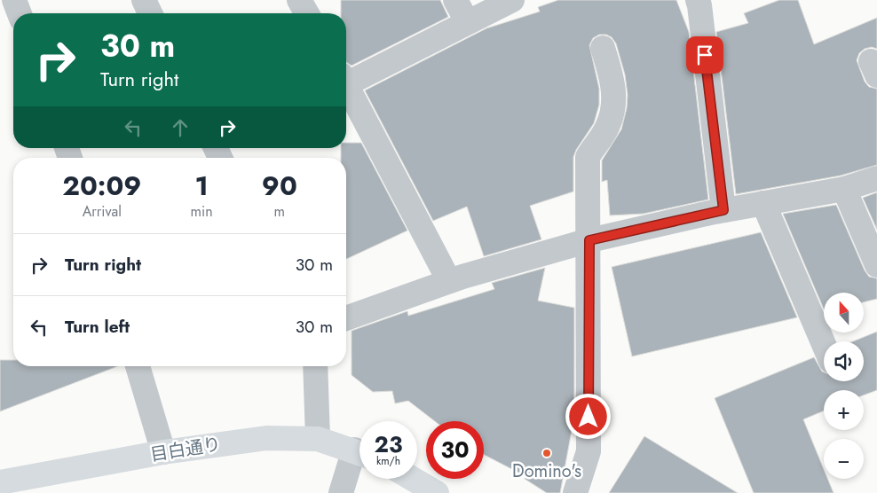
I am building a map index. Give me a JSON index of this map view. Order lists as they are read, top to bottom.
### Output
{
  "streets": {
    "main road": ["目白通り"]
  },
  "places": ["Domino's"],
  "north": "top",
  "page": {
    "turn": ["30 m", "Turn right"],
    "eta": [
      "20:09",
      "Arrival",
      "1",
      "min",
      "90",
      "m"
    ],
    "list": [
      {
        "name": "Turn right",
        "value": "30 m"
      },
      {
        "name": "Turn left",
        "value": "30 m"
      }
    ],
    "map_buttons": ["+", "−"],
    "speed": "23 km/h",
    "limit": "30"
  }
}
